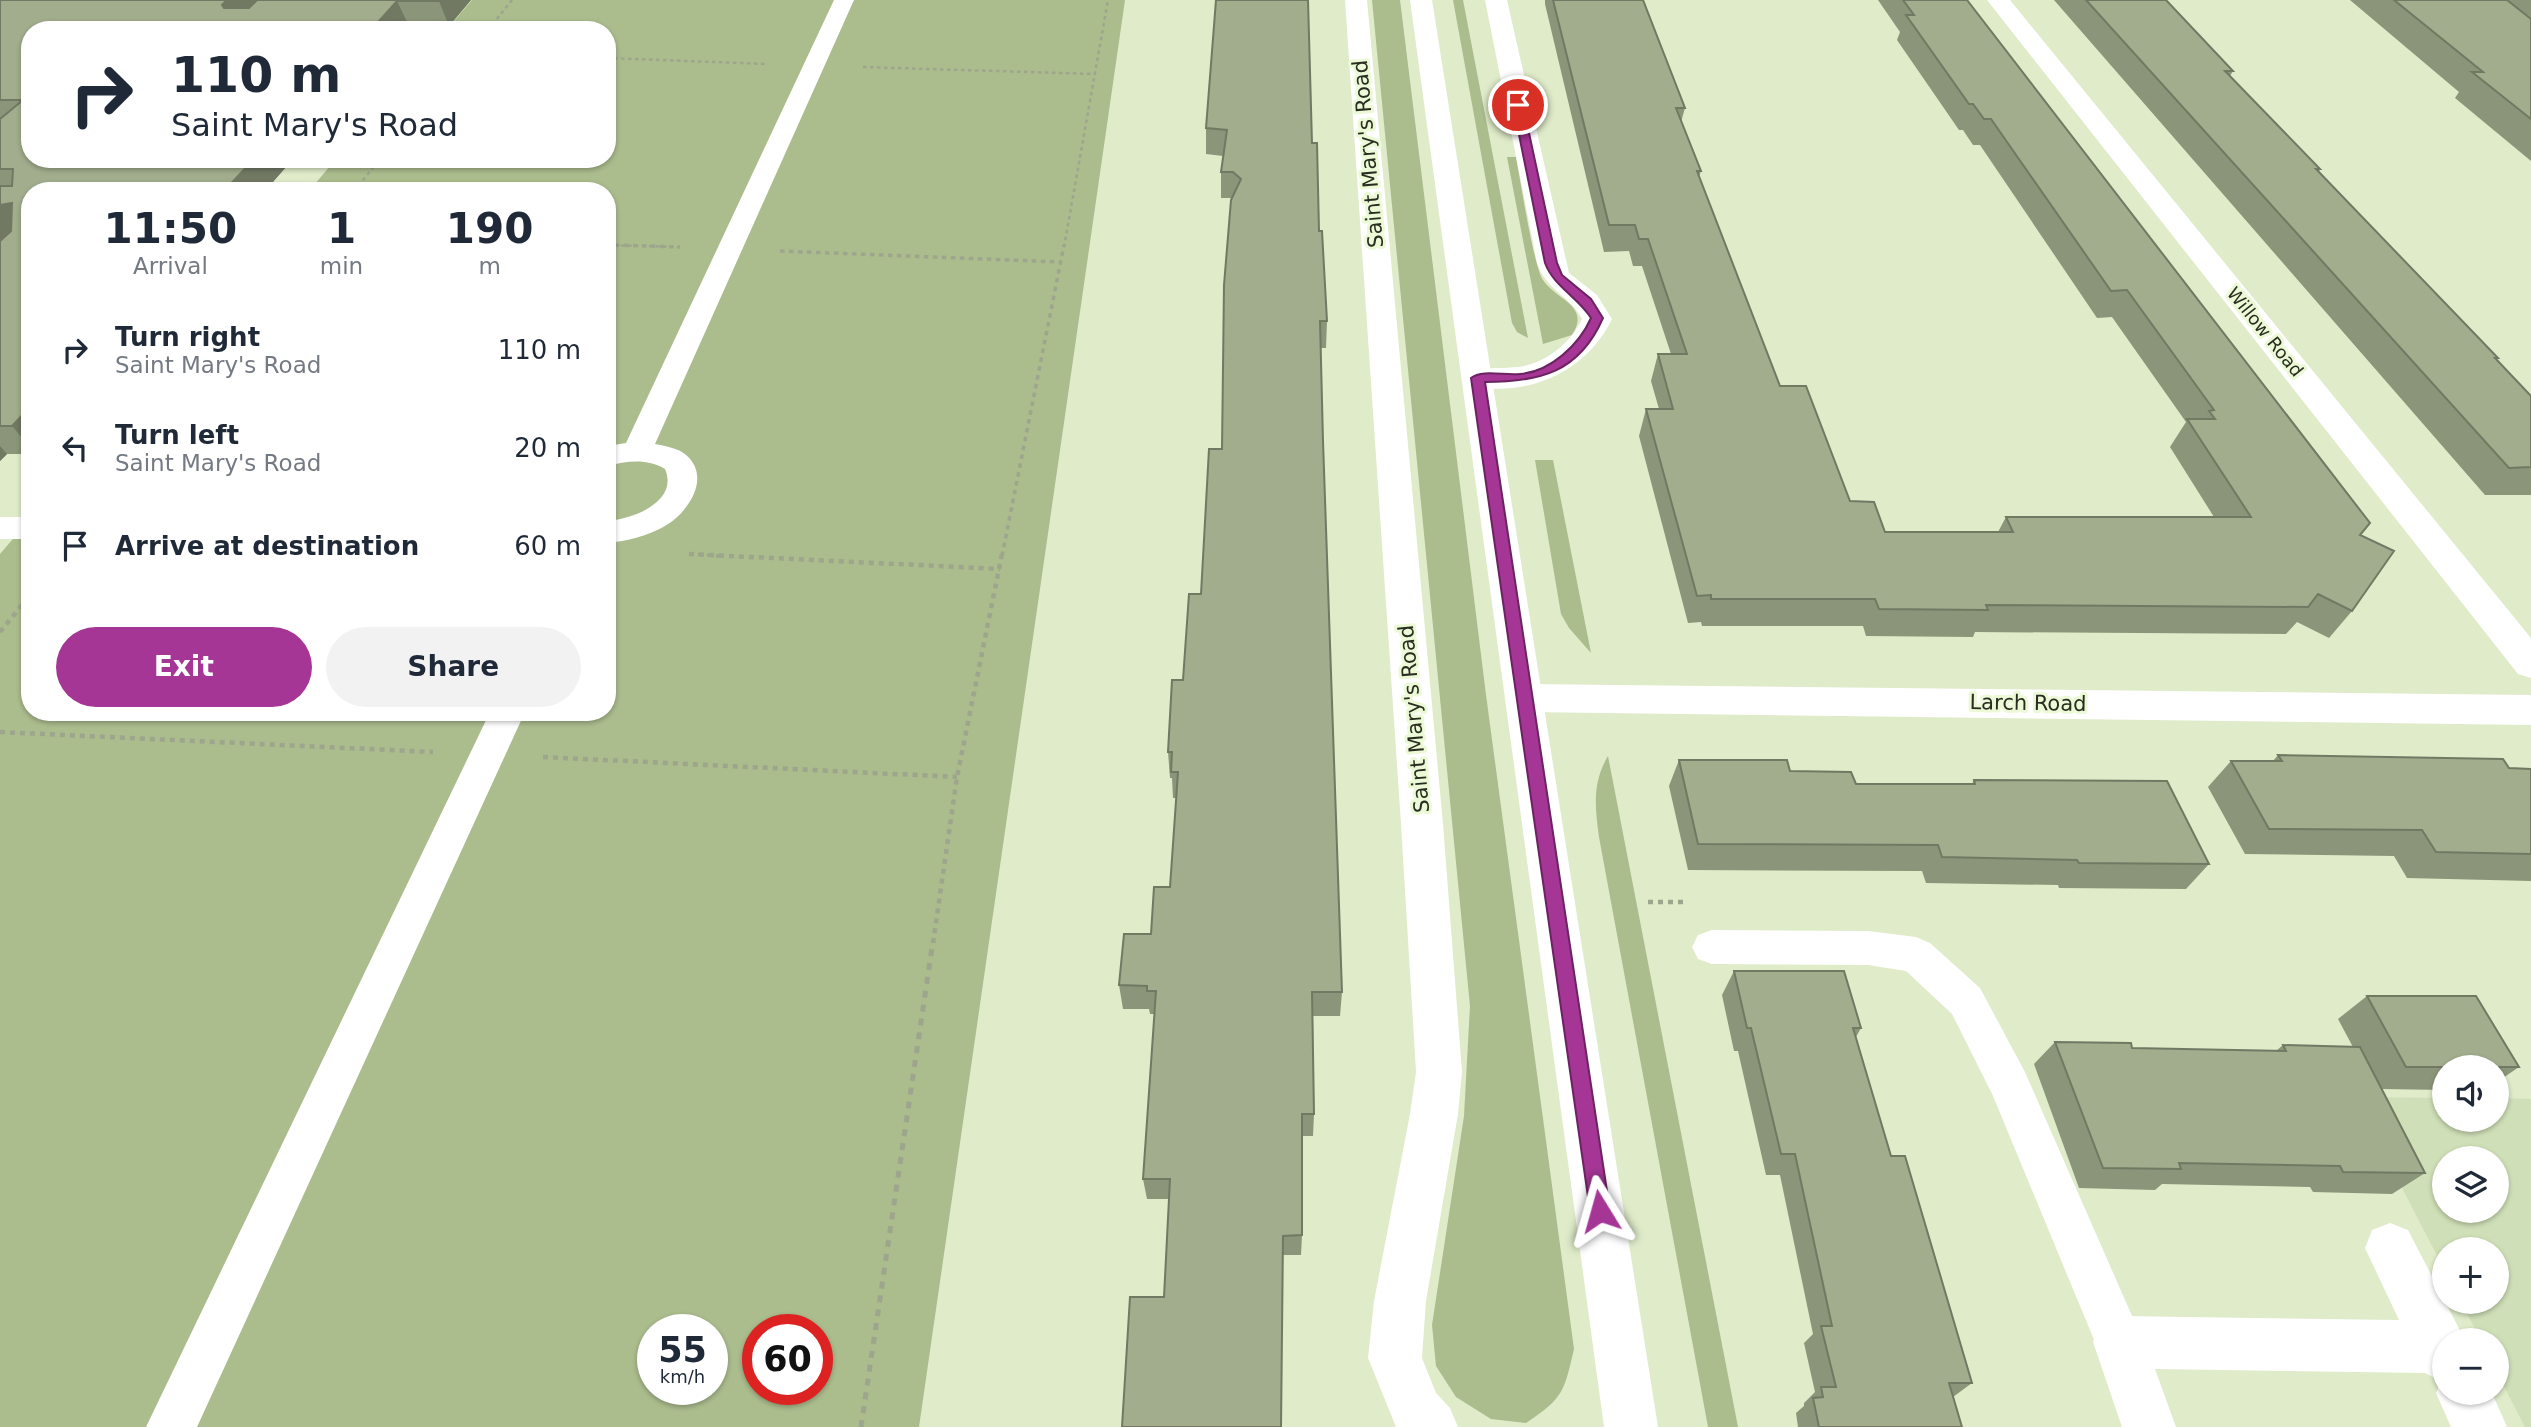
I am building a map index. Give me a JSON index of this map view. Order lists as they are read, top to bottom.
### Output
{
  "streets": {
    "street": ["Saint Mary's Road", "Willow Road", "Larch Road"]
  },
  "page": {
    "turn": ["110 m", "Saint Mary's Road"],
    "eta": [
      "11:50",
      "Arrival",
      "1",
      "min",
      "190",
      "m"
    ],
    "list": [
      {
        "name": "Turn right",
        "note": "Saint Mary's Road",
        "value": "110 m"
      },
      {
        "name": "Turn left",
        "note": "Saint Mary's Road",
        "value": "20 m"
      },
      {
        "name": "Arrive at destination",
        "value": "60 m"
      }
    ],
    "buttons": ["Exit", "Share"],
    "map_buttons": ["+", "−"],
    "speed": "55 km/h",
    "limit": "60"
  }
}
